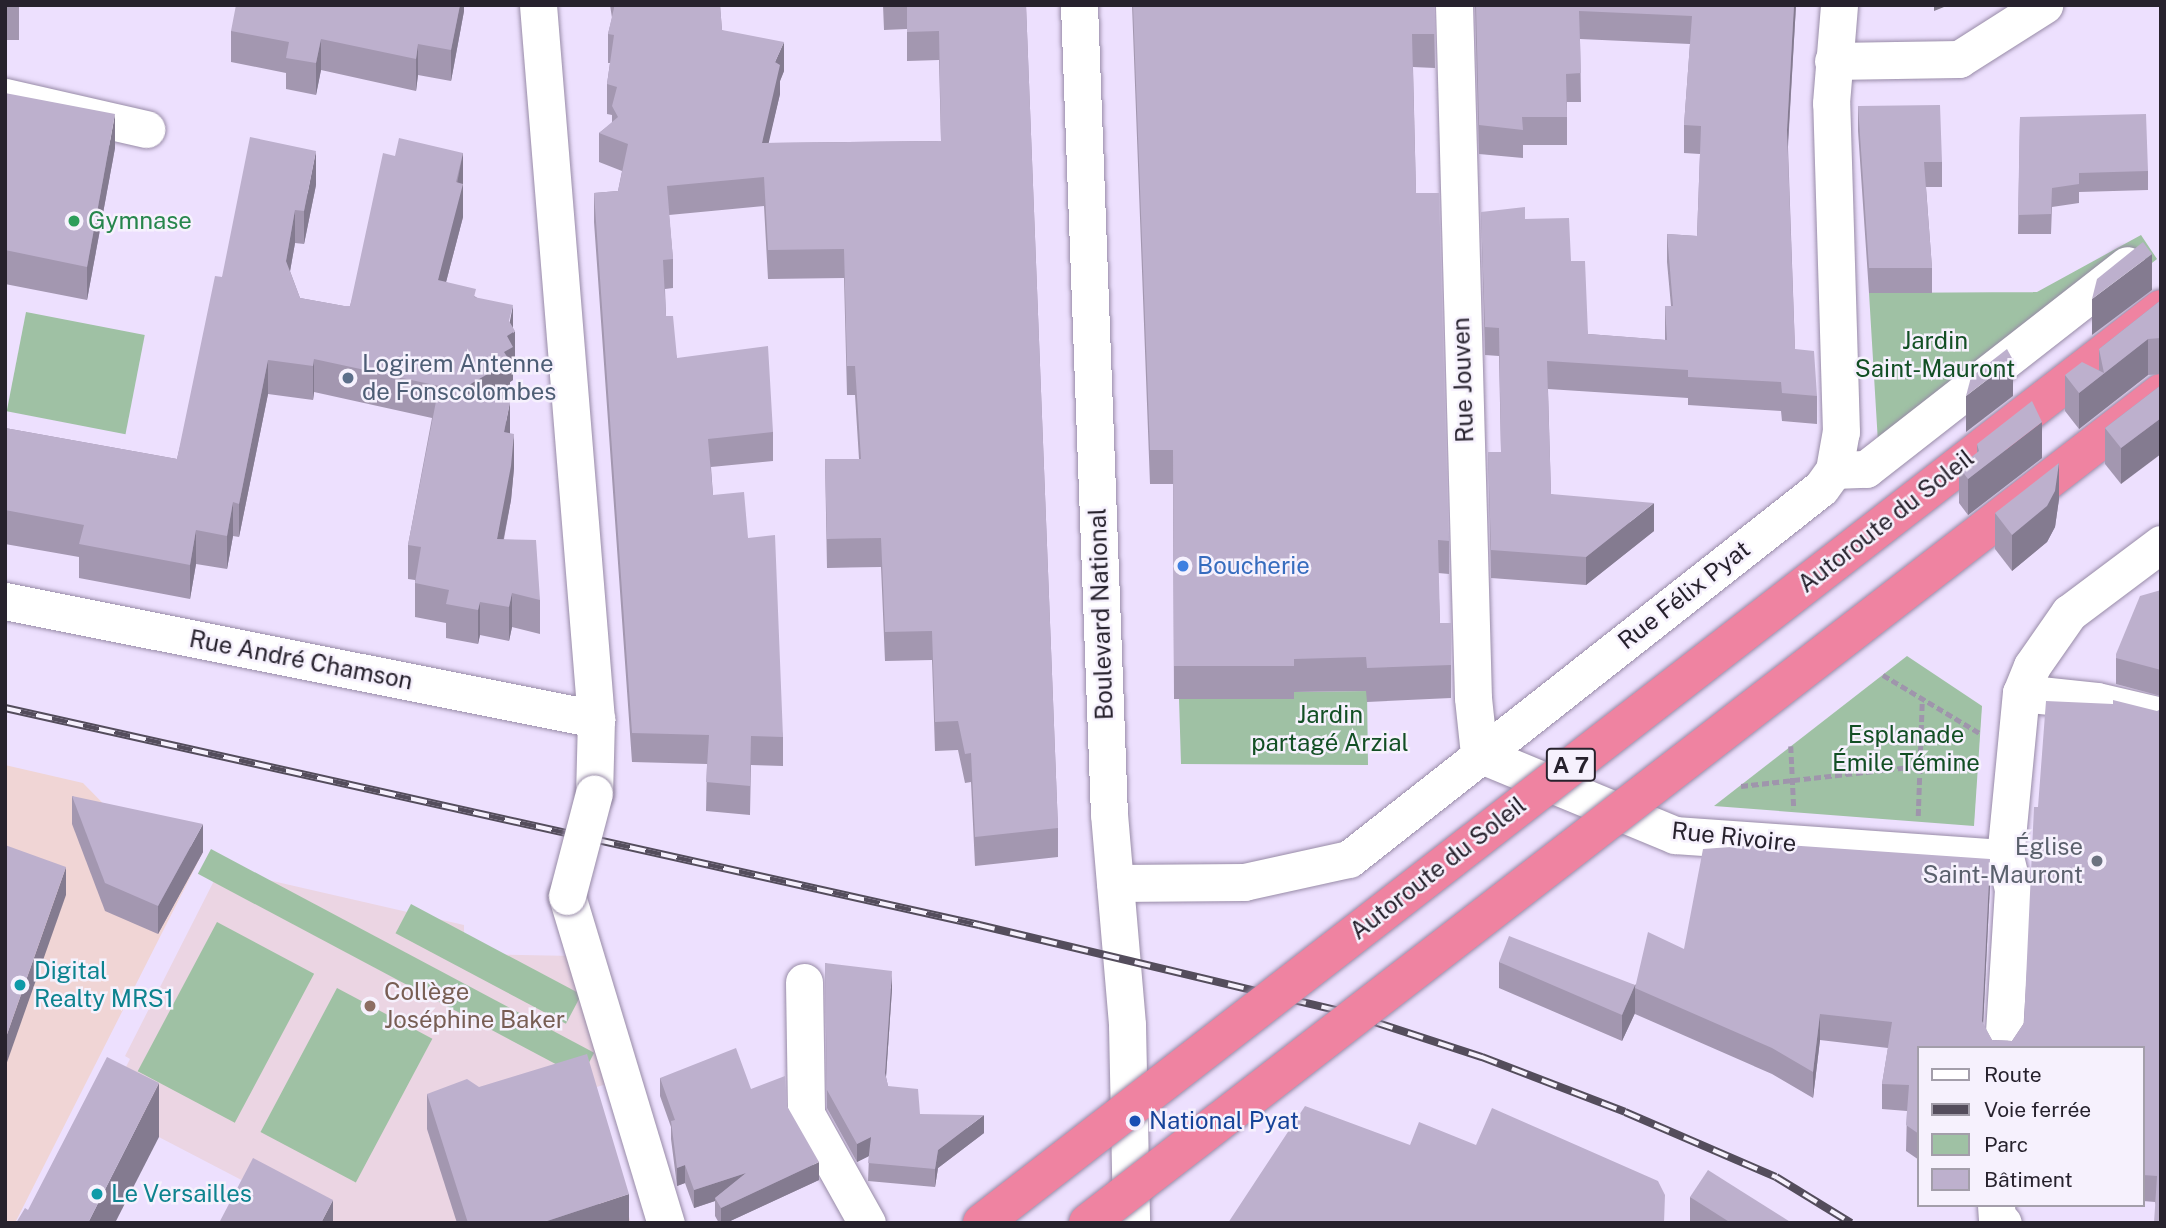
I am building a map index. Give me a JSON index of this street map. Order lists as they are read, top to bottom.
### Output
{
  "streets": {
    "highway": ["Autoroute du Soleil", "A 7"],
    "street": [
      "Rue Jouven",
      "Rue Félix Pyat",
      "Boulevard National",
      "Rue André Chamson",
      "Rue Rivoire"
    ]
  },
  "crossings": [
    ["Rue Jouven", "Rue Félix Pyat"],
    ["Rue Jouven", "Rue Rivoire"],
    ["Rue Félix Pyat", "Boulevard National"],
    ["Rue Félix Pyat", "Rue Rivoire"]
  ],
  "parks": ["Jardin Saint-Mauront", "Jardin partagé Arzial", "Esplanade Émile Témine"],
  "places": [
    "Gymnase",
    "Logirem Antenne de Fonscolombes",
    "Boucherie",
    "Église Saint-Mauront",
    "Digital Realty MRS1",
    "Collège Joséphine Baker",
    "National Pyat",
    "Le Versailles"
  ],
  "legend": [
    "Route",
    "Voie ferrée",
    "Parc",
    "Bâtiment"
  ]
}
